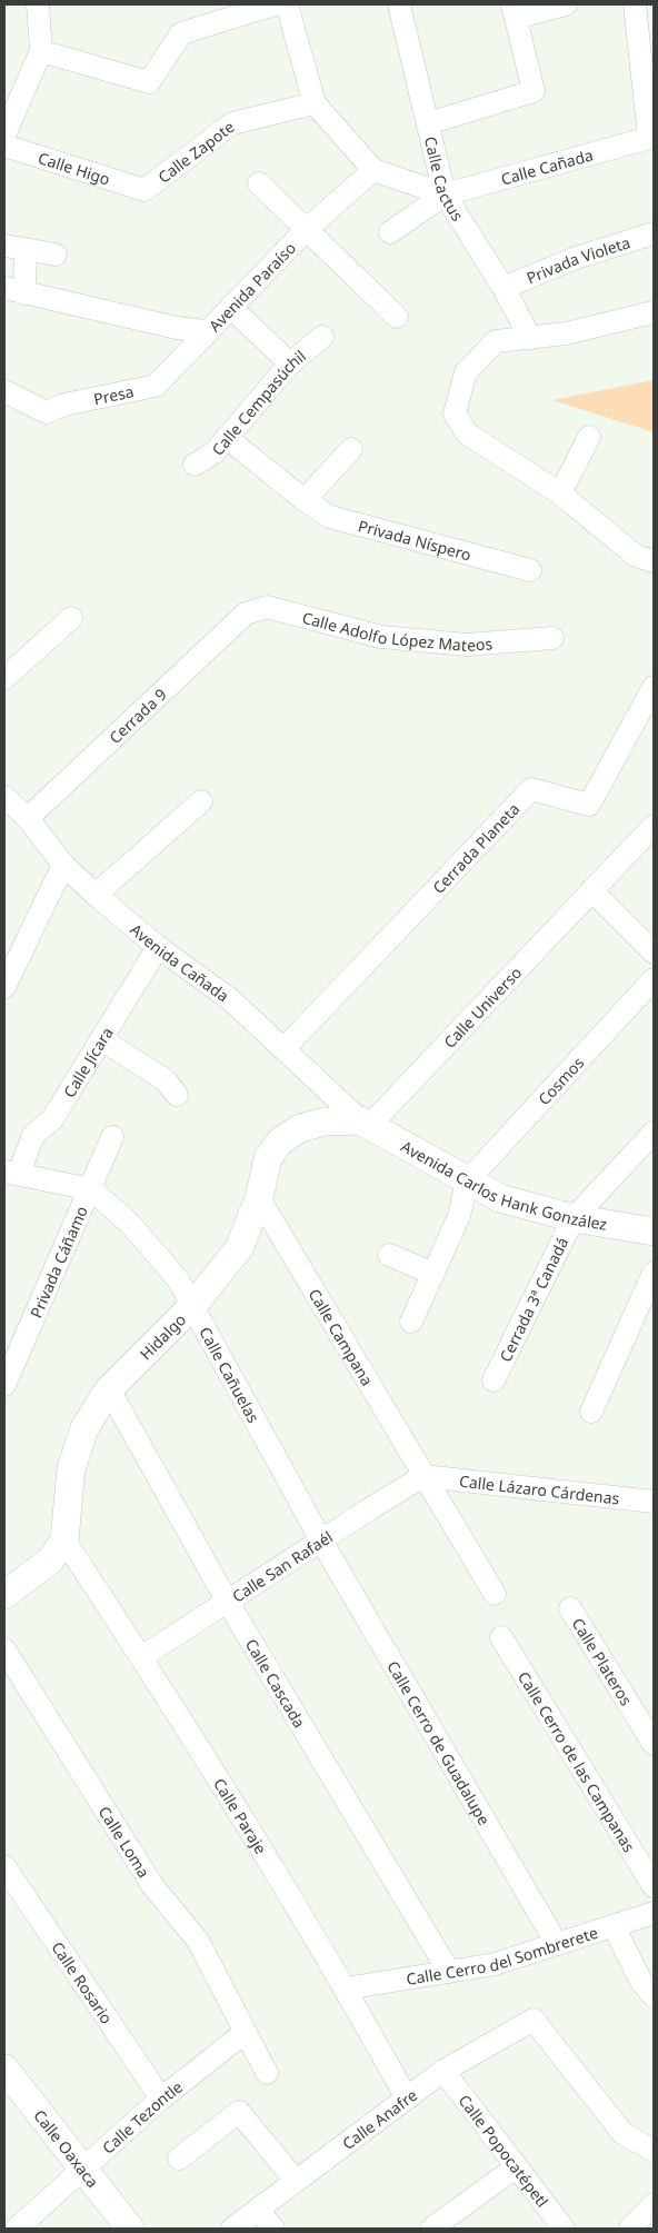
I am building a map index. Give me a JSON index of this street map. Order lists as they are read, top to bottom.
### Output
{
  "streets": {
    "street": [
      "Calle Zapote",
      "Calle Cañada",
      "Calle Higo",
      "Calle Cactus",
      "Privada Violeta",
      "Avenida Paraíso",
      "Presa",
      "Calle Cempasúchil",
      "Privada Níspero",
      "Calle Adolfo López Mateos",
      "Cerrada 9",
      "Cerrada Planeta",
      "Avenida Cañada",
      "Calle Universo",
      "Calle Jícara",
      "Cosmos",
      "Avenida Carlos Hank González",
      "Privada Cáñamo",
      "Cerrada 3ª Canadá",
      "Hidalgo",
      "Calle Campana",
      "Calle Cañuelas",
      "Calle Lázaro Cárdenas",
      "Calle San Rafaél",
      "Calle Plateros",
      "Calle Cascada",
      "Calle Cerro de Guadalupe",
      "Calle Cerro de las Campanas",
      "Calle Paraje",
      "Calle Loma",
      "Calle Cerro del Sombrerete",
      "Calle Rosario",
      "Calle Tezontle",
      "Calle Anafre",
      "Calle Oaxaca",
      "Calle Popocatépetl"
    ]
  },
  "crossings": [
    ["Calle Zapote", "Calle Higo"],
    ["Calle Cañada", "Calle Cactus"],
    ["Calle Cactus", "Privada Violeta"],
    ["Avenida Paraíso", "Presa"],
    ["Calle Cempasúchil", "Privada Níspero"],
    ["Calle Adolfo López Mateos", "Cerrada 9"],
    ["Cerrada 9", "Avenida Cañada"],
    ["Cerrada Planeta", "Avenida Cañada"],
    ["Avenida Cañada", "Calle Universo"],
    ["Avenida Cañada", "Calle Jícara"],
    ["Avenida Cañada", "Avenida Carlos Hank González"],
    ["Avenida Cañada", "Hidalgo"],
    ["Calle Universo", "Avenida Carlos Hank González"],
    ["Calle Universo", "Hidalgo"],
    ["Calle Jícara", "Calle Cañuelas"],
    ["Cosmos", "Avenida Carlos Hank González"],
    ["Avenida Carlos Hank González", "Cerrada 3ª Canadá"],
    ["Avenida Carlos Hank González", "Hidalgo"],
    ["Privada Cáñamo", "Calle Cañuelas"],
    ["Hidalgo", "Calle Campana"],
    ["Hidalgo", "Calle Cañuelas"],
    ["Hidalgo", "Calle Cascada"],
    ["Hidalgo", "Calle Paraje"],
    ["Calle Campana", "Calle Lázaro Cárdenas"],
    ["Calle Campana", "Calle San Rafaél"],
    ["Calle Cañuelas", "Calle San Rafaél"],
    ["Calle Cañuelas", "Calle Cerro de Guadalupe"],
    ["Calle Lázaro Cárdenas", "Calle San Rafaél"],
    ["Calle San Rafaél", "Calle Cascada"],
    ["Calle San Rafaél", "Calle Cerro de Guadalupe"],
    ["Calle San Rafaél", "Calle Paraje"],
    ["Calle Cascada", "Calle Cerro del Sombrerete"],
    ["Calle Cerro de Guadalupe", "Calle Cerro del Sombrerete"],
    ["Calle Paraje", "Calle Cerro del Sombrerete"],
    ["Calle Paraje", "Calle Anafre"],
    ["Calle Loma", "Calle Tezontle"],
    ["Calle Rosario", "Calle Tezontle"],
    ["Calle Tezontle", "Calle Oaxaca"],
    ["Calle Anafre", "Calle Popocatépetl"]
  ]
}
